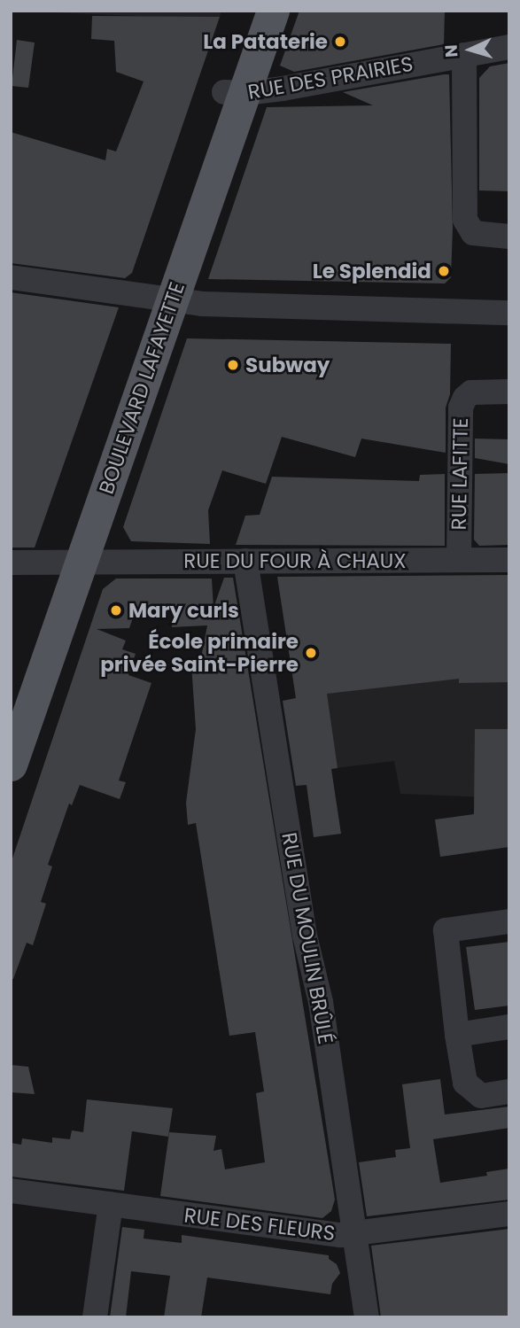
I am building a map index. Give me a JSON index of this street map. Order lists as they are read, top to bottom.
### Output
{
  "streets": {
    "main road": ["BOULEVARD LAFAYETTE"],
    "street": [
      "RUE DES PRAIRIES",
      "RUE LAFITTE",
      "RUE DU FOUR À CHAUX",
      "RUE DU MOULIN BRÛLÉ",
      "RUE DES FLEURS"
    ]
  },
  "crossings": [
    ["RUE DES PRAIRIES", "BOULEVARD LAFAYETTE"],
    ["BOULEVARD LAFAYETTE", "RUE DU FOUR À CHAUX"],
    ["RUE LAFITTE", "RUE DU FOUR À CHAUX"],
    ["RUE DU FOUR À CHAUX", "RUE DU MOULIN BRÛLÉ"],
    ["RUE DU MOULIN BRÛLÉ", "RUE DES FLEURS"]
  ],
  "places": [
    "La Pataterie",
    "Le Splendid",
    "Subway",
    "Mary curls",
    "École primaire privée Saint-Pierre"
  ],
  "north": "left"
}
